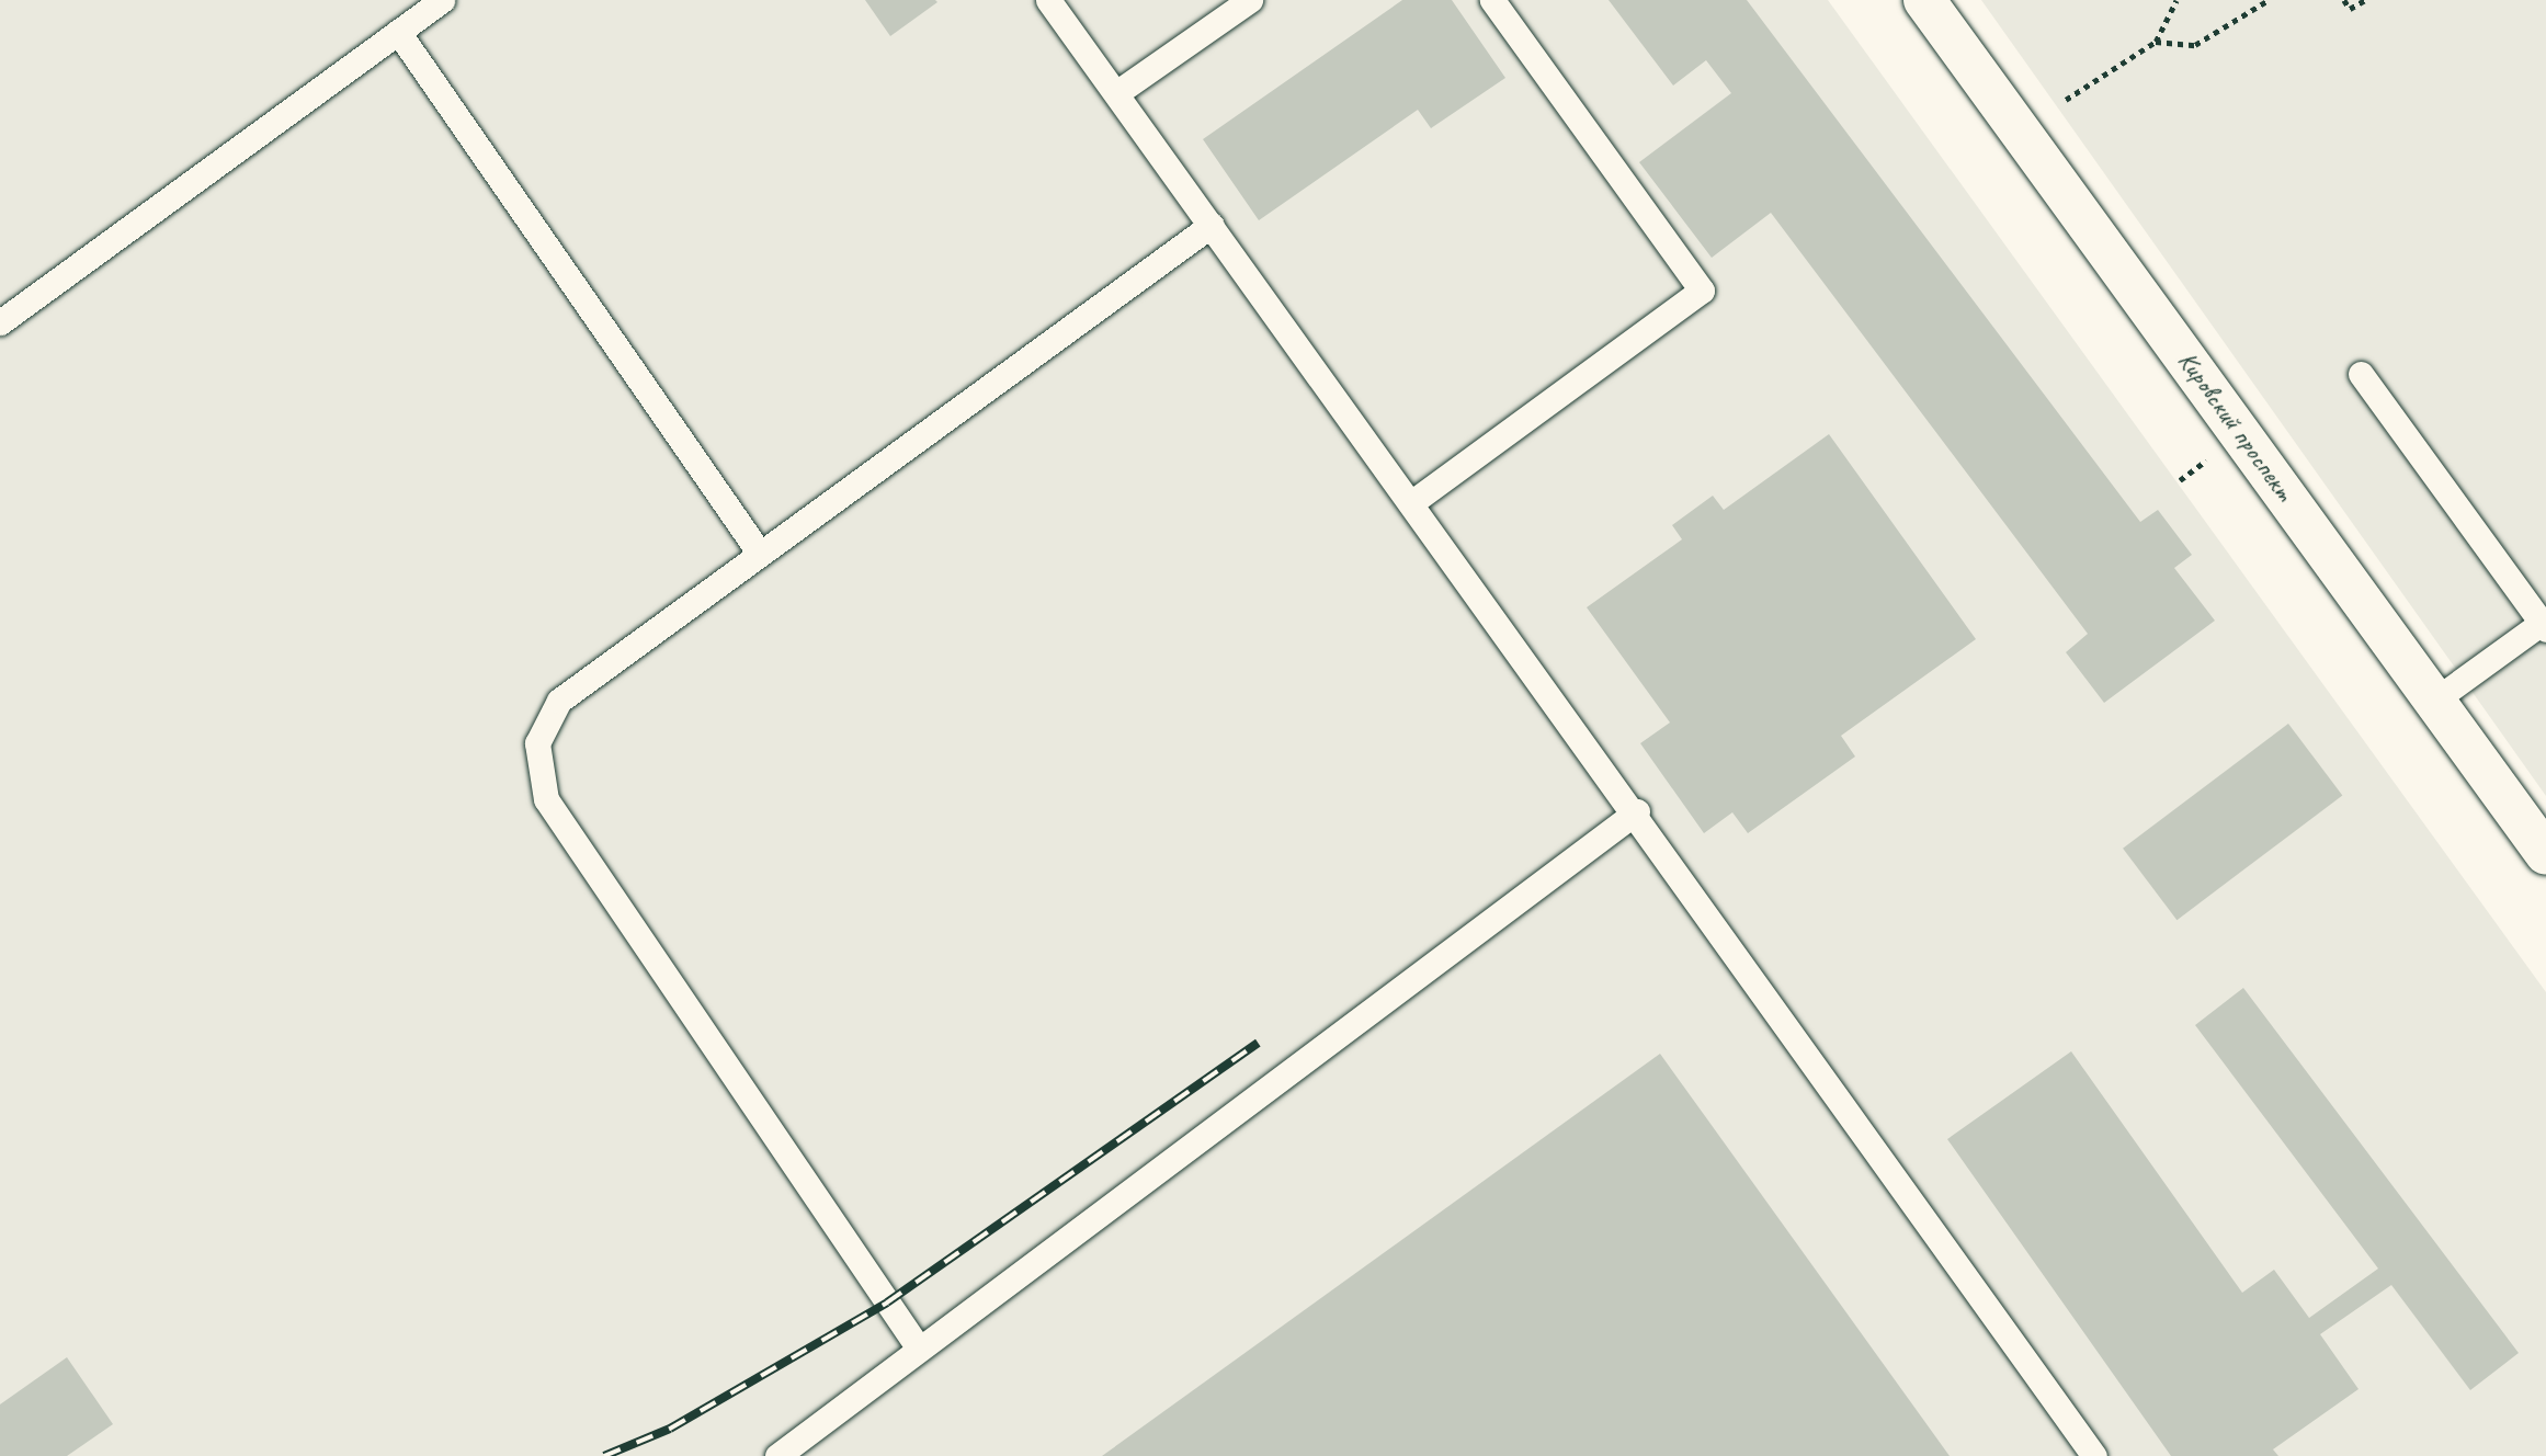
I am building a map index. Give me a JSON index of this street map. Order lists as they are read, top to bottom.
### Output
{
  "streets": {
    "main road": ["Кировский проспект"]
  }
}
